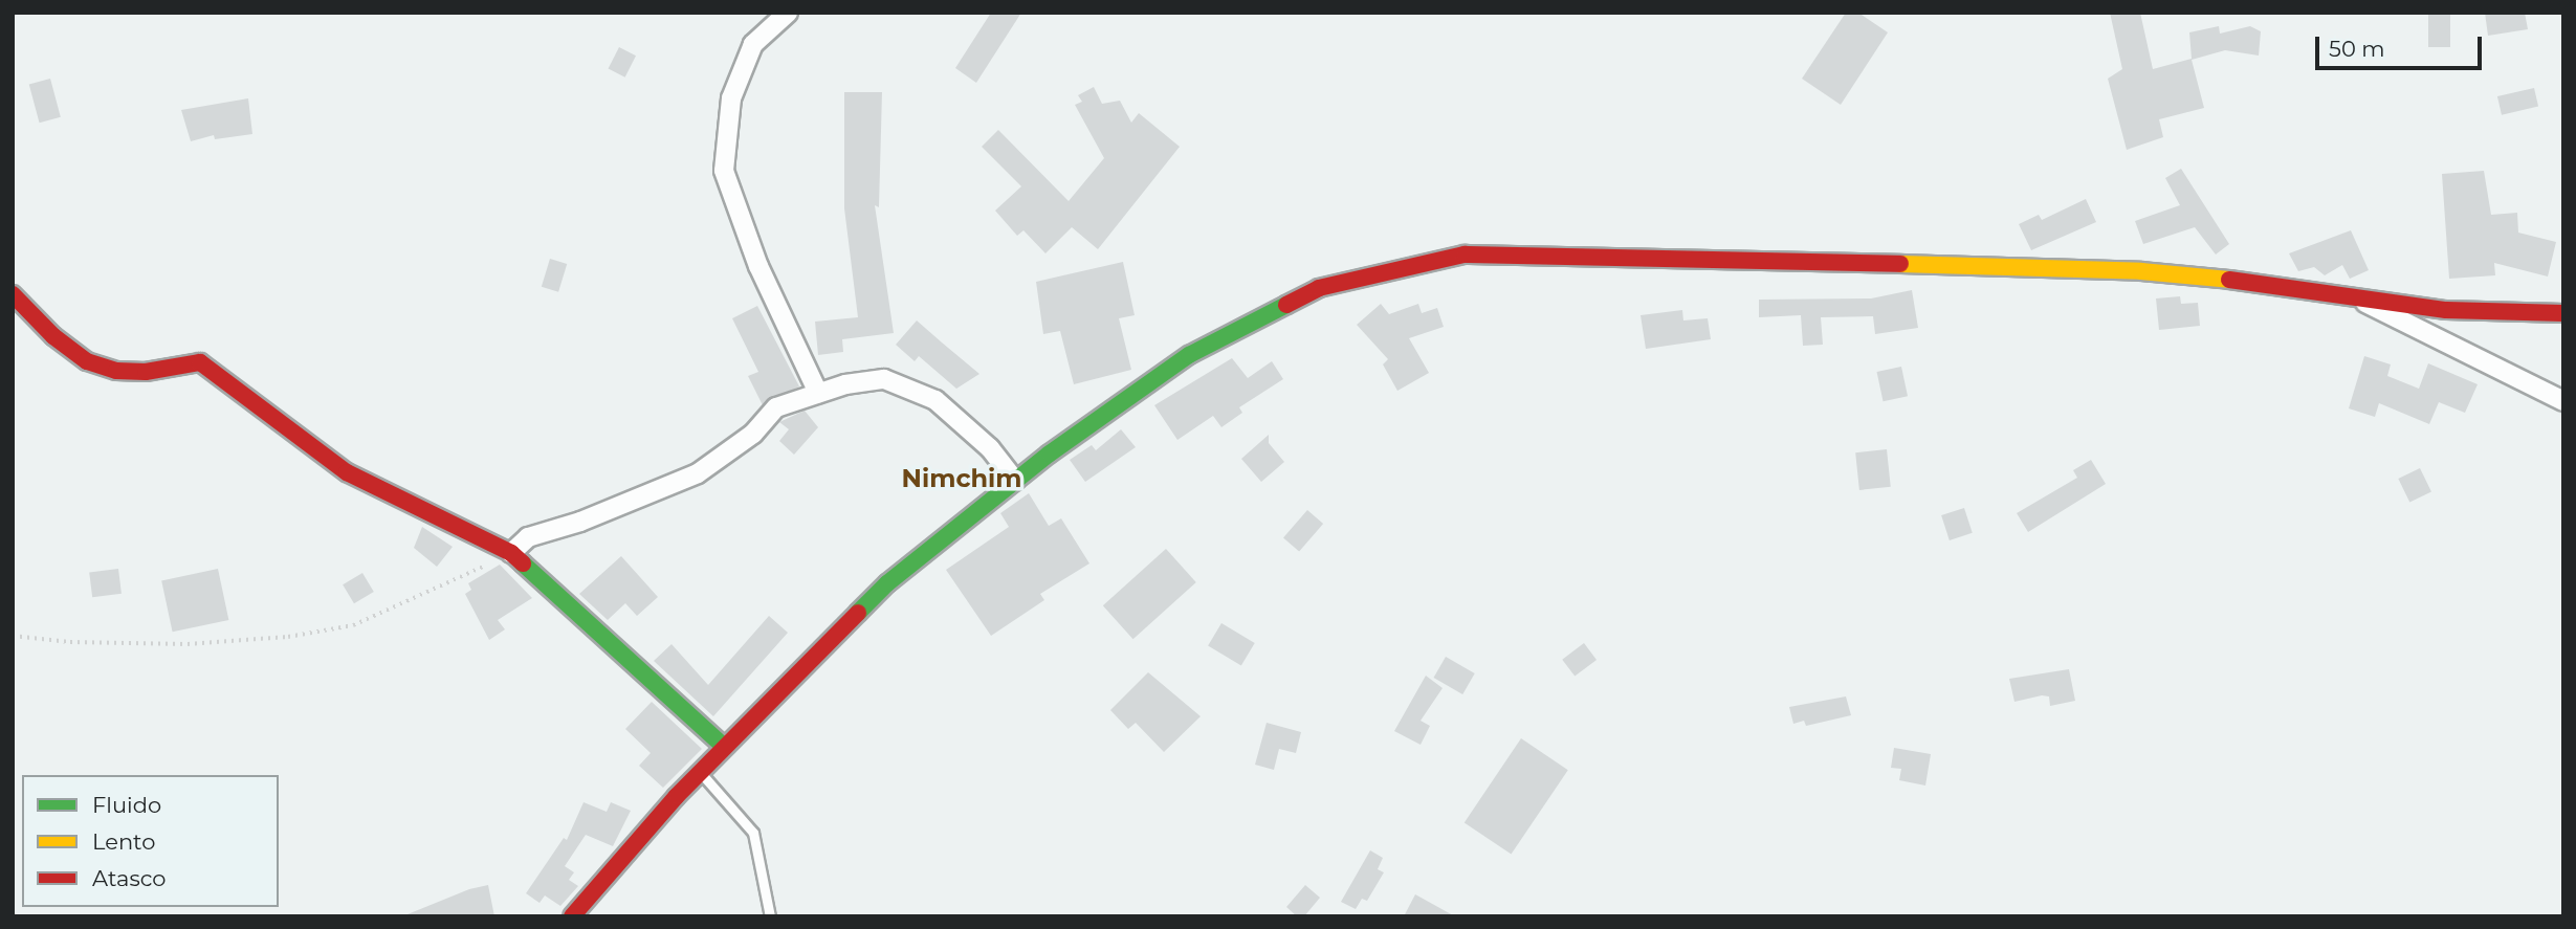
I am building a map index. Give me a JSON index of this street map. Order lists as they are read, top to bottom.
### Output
{
  "districts": ["Nimchim"],
  "legend": ["Fluido", "Lento", "Atasco"],
  "scale_bar": "50 m"
}
